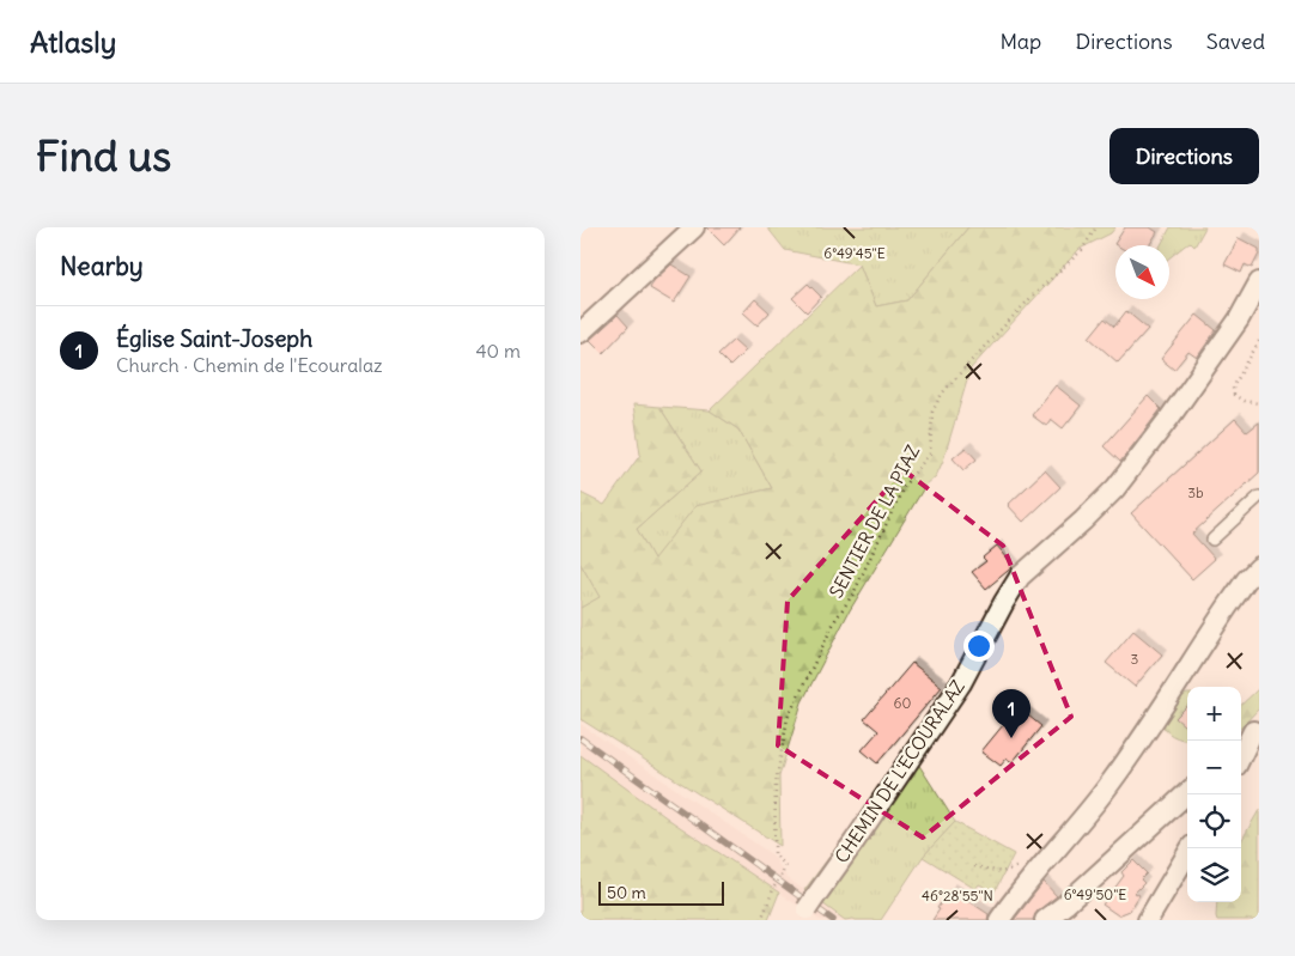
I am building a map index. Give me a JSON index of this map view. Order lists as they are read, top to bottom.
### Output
{
  "streets": {
    "street": ["CHEMIN DE L'ECOURALAZ"],
    "path": ["SENTIER DE LA PIAZ"]
  },
  "house_numbers": ["3b", "3", "60"],
  "scale_bar": "50 m",
  "north": "bottom right",
  "page": {
    "header": "Atlasly",
    "nav": ["Map", "Directions", "Saved"],
    "buttons": "Directions",
    "title": "Find us",
    "heading": "Nearby",
    "list": [
      {
        "mark": "1",
        "name": "Église Saint-Joseph",
        "note": "Church · Chemin de l'Ecouralaz",
        "value": "40 m"
      }
    ],
    "map_buttons": ["+", "−"],
    "pins": "1",
    "scale": "50 m"
  },
  "coordinates": ["6°49'45\"E", "6°49'50\"E", "46°28'55\"N"]
}
